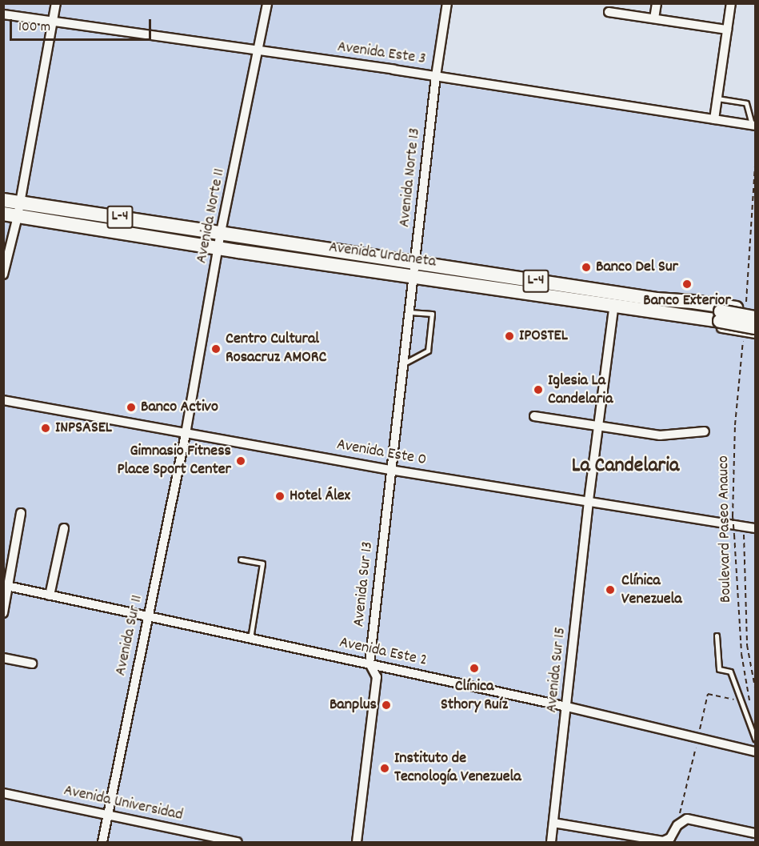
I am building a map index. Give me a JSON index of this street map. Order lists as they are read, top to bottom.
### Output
{
  "streets": {
    "main road": ["L-4", "Avenida Urdaneta"],
    "street": [
      "Avenida Este 3",
      "Avenida Norte 13",
      "Avenida Norte 11",
      "Avenida Este 0",
      "Avenida Sur 13",
      "Avenida Sur 11",
      "Avenida Este 2",
      "Avenida Sur 15",
      "Avenida Universidad"
    ],
    "path": ["Boulevard Paseo Anauco"]
  },
  "crossings": [
    ["Avenida Este 3", "Avenida Norte 13"],
    ["Avenida Este 3", "Avenida Norte 11"],
    ["Avenida Norte 13", "Avenida Urdaneta"],
    ["Avenida Norte 13", "Avenida Este 0"],
    ["Avenida Norte 13", "Avenida Sur 13"],
    ["Avenida Norte 11", "Avenida Urdaneta"],
    ["Avenida Norte 11", "Avenida Este 0"],
    ["Avenida Norte 11", "Avenida Sur 11"],
    ["L-4", "Avenida Urdaneta"],
    ["Avenida Urdaneta", "Avenida Sur 15"],
    ["Avenida Este 0", "Avenida Sur 13"],
    ["Avenida Este 0", "Avenida Sur 11"],
    ["Avenida Este 0", "Avenida Sur 15"],
    ["Avenida Sur 13", "Avenida Este 2"],
    ["Avenida Sur 11", "Avenida Este 2"],
    ["Avenida Sur 11", "Avenida Universidad"],
    ["Avenida Este 2", "Avenida Sur 15"]
  ],
  "districts": ["La Candelaria"],
  "places": [
    "Banco Del Sur",
    "Banco Exterior",
    "IPOSTEL",
    "Centro Cultural Rosacruz AMORC",
    "Iglesia La Candelaria",
    "Banco Activo",
    "INPSASEL",
    "Gimnasio Fitness Place Sport Center",
    "Hotel Álex",
    "Clínica Venezuela",
    "Clínica Sthory Ruíz",
    "Banplus",
    "Instituto de Tecnología Venezuela"
  ],
  "scale_bar": "100 m"
}
